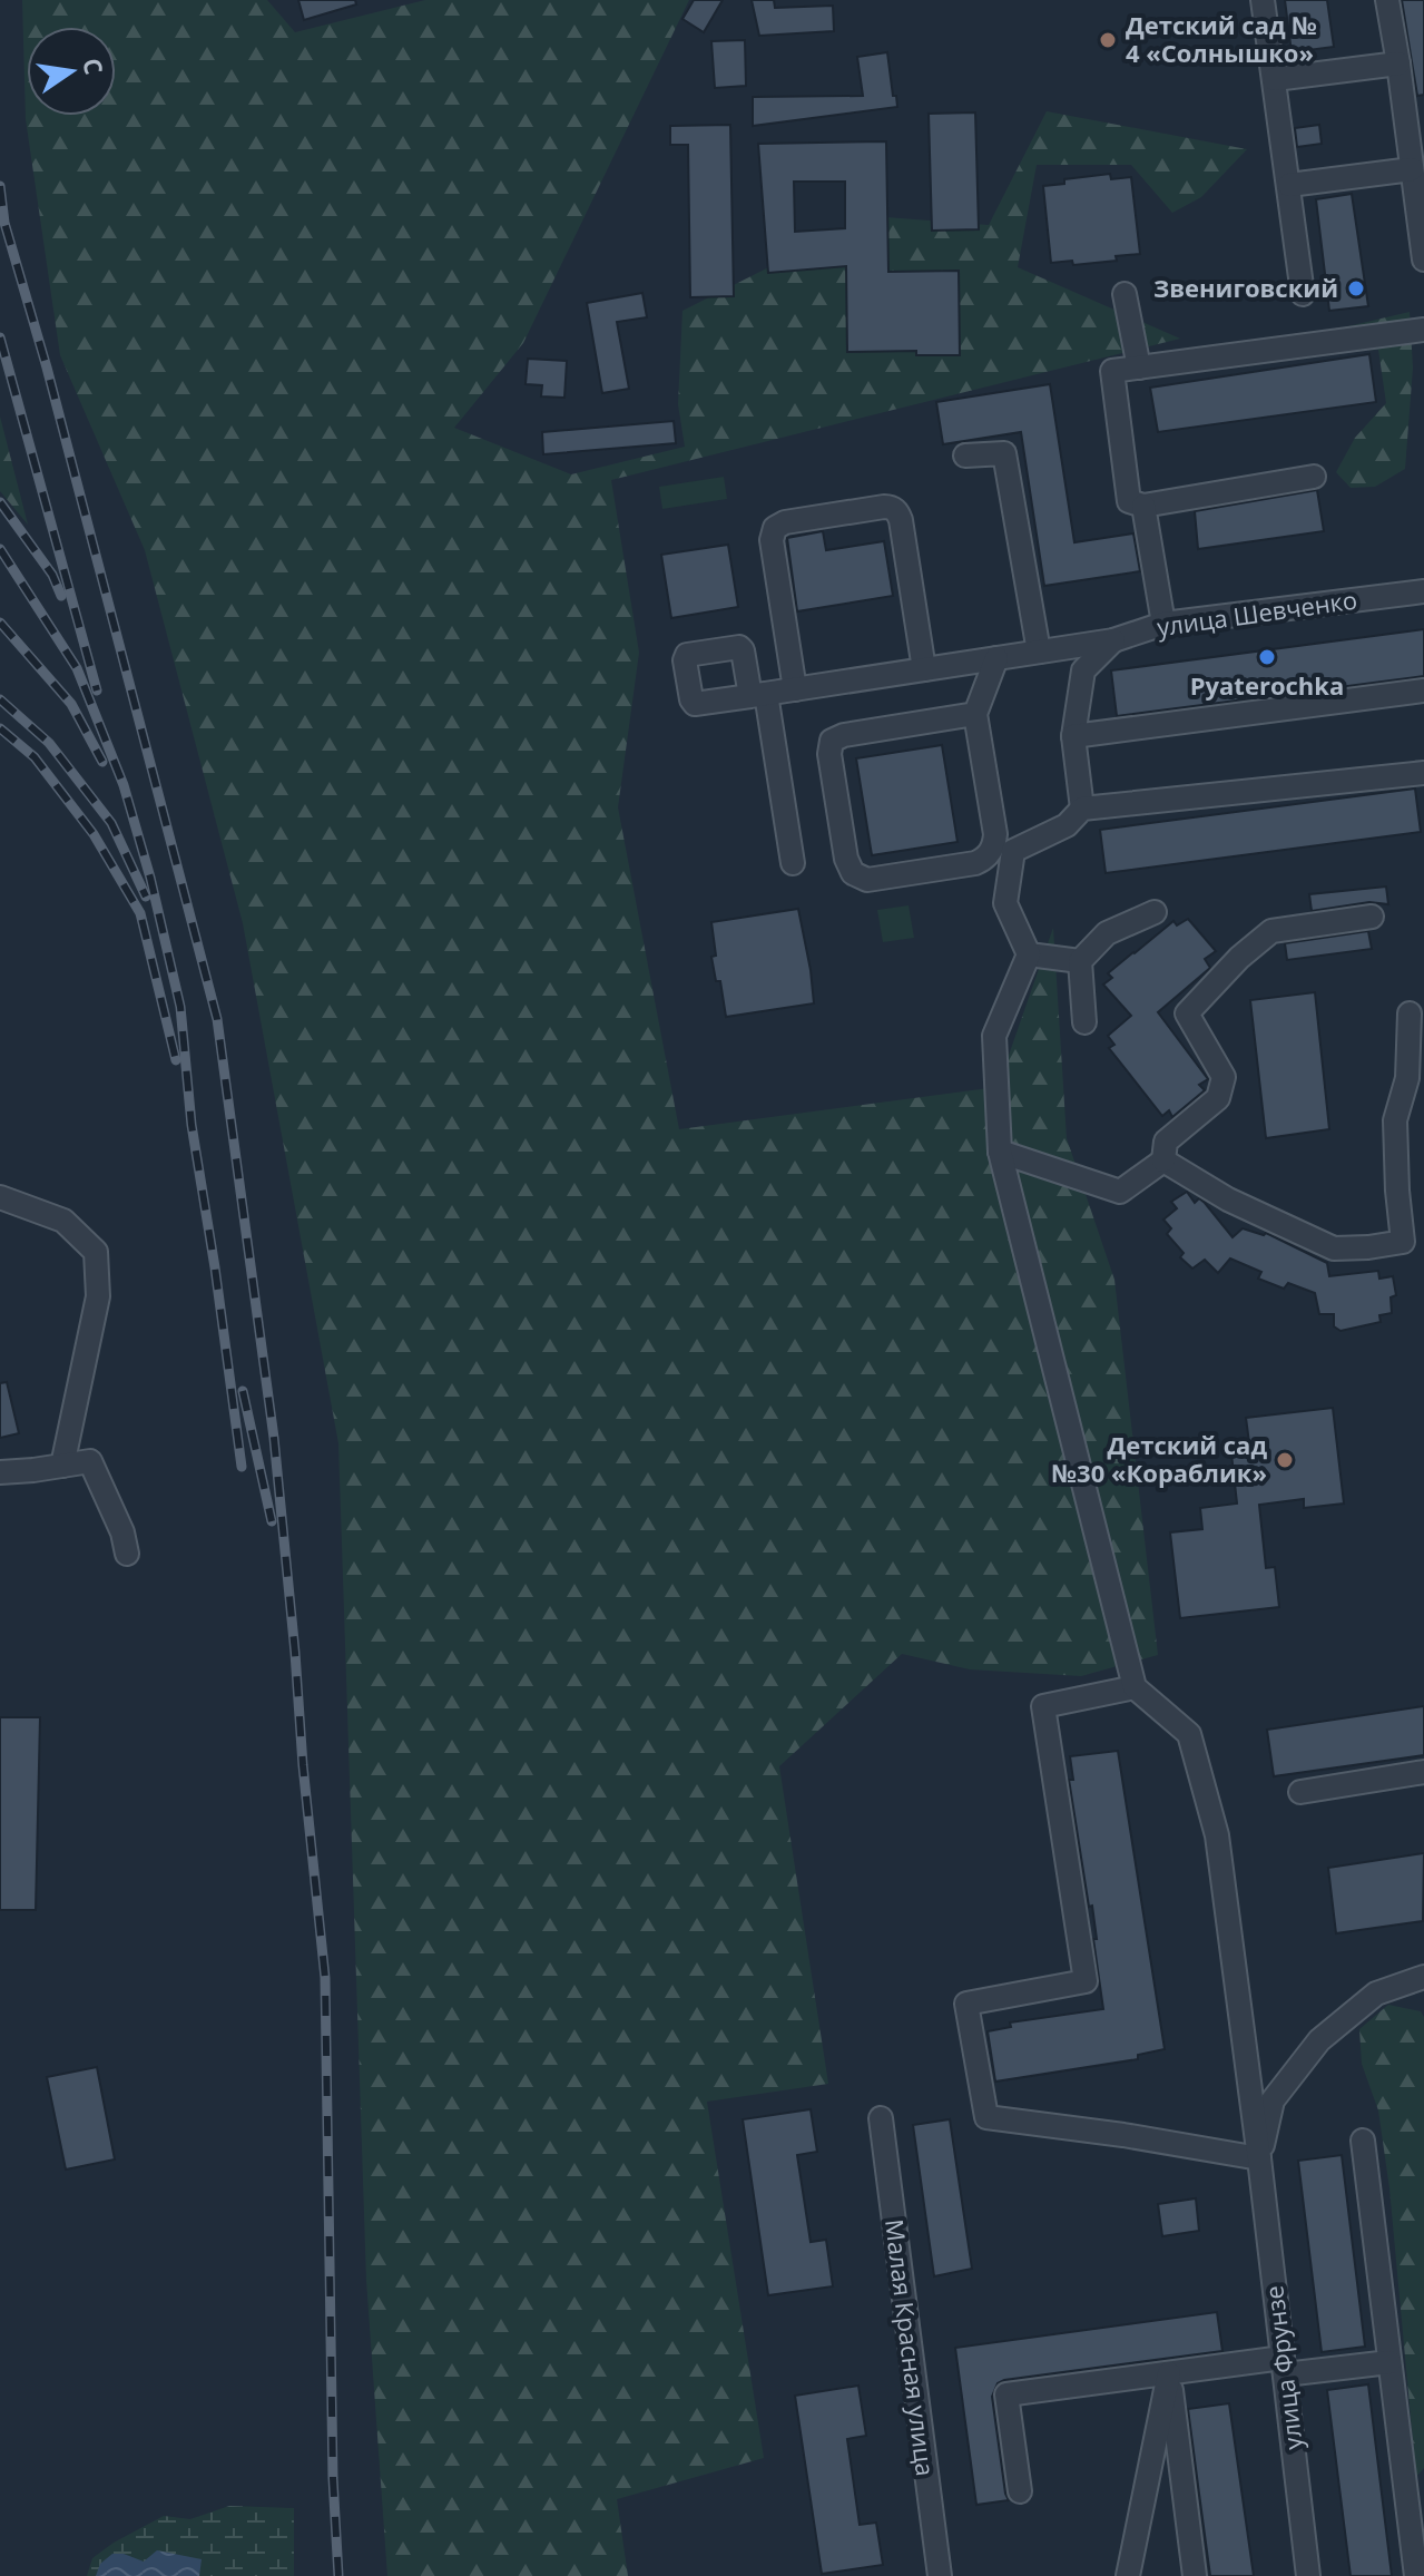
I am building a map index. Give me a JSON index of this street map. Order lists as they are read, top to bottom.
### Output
{
  "streets": {
    "street": ["улица Шевченко", "Малая Красная улица", "улица Фрунзе"]
  },
  "places": [
    "Детский сад № 4 «Солнышко»",
    "Звениговский",
    "Pyaterochka",
    "Детский сад №30 «Кораблик»"
  ],
  "north": "right"
}
